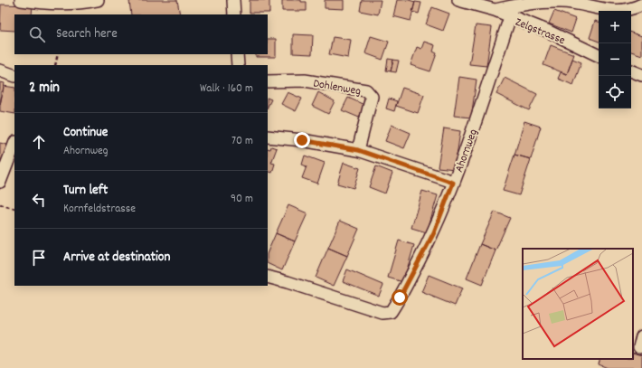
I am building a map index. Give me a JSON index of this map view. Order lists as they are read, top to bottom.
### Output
{
  "streets": {
    "street": ["Zelgstrasse", "Dohlenweg", "Ahornweg"]
  },
  "crossings": [
    ["Zelgstrasse", "Ahornweg"]
  ],
  "page": {
    "map_buttons": ["+", "−"],
    "search": "Search here",
    "heading": ["2 min", "Walk · 160 m"],
    "list": [
      ["Continue", "Ahornweg", "70 m"],
      ["Turn left", "Kornfeldstrasse", "90 m"],
      "Arrive at destination"
    ]
  }
}
